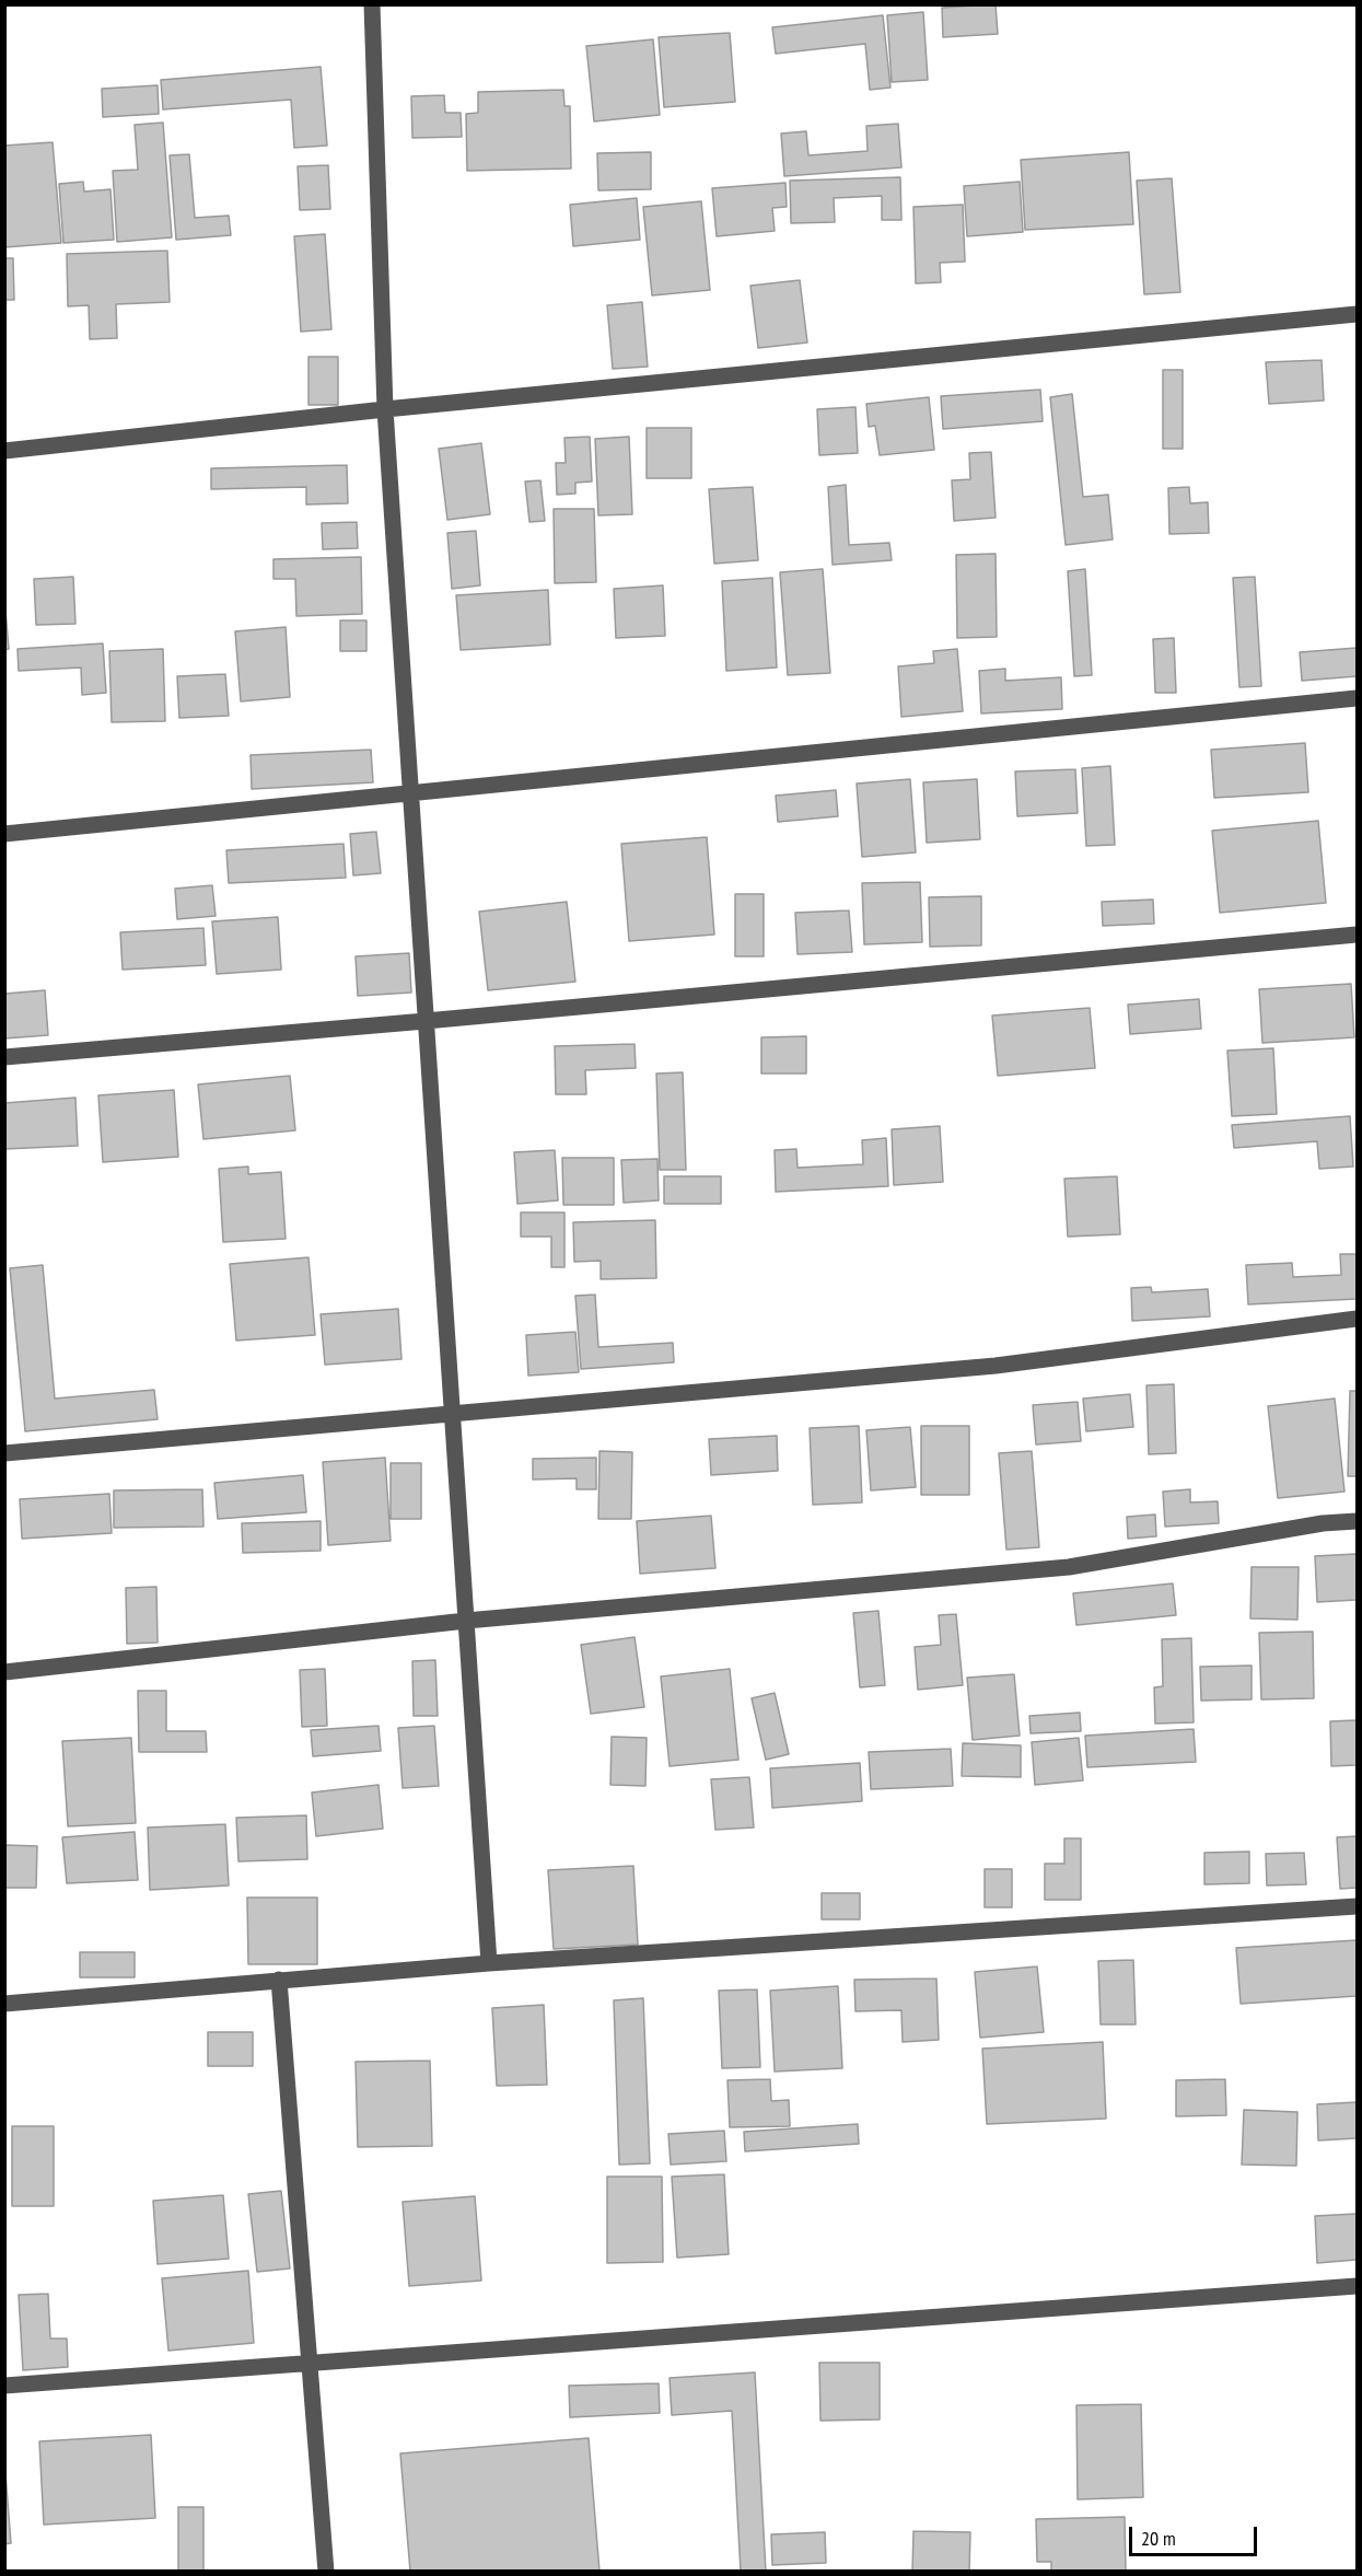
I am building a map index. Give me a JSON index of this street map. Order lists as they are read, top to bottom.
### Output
{
  "scale_bar": "20 m"
}
